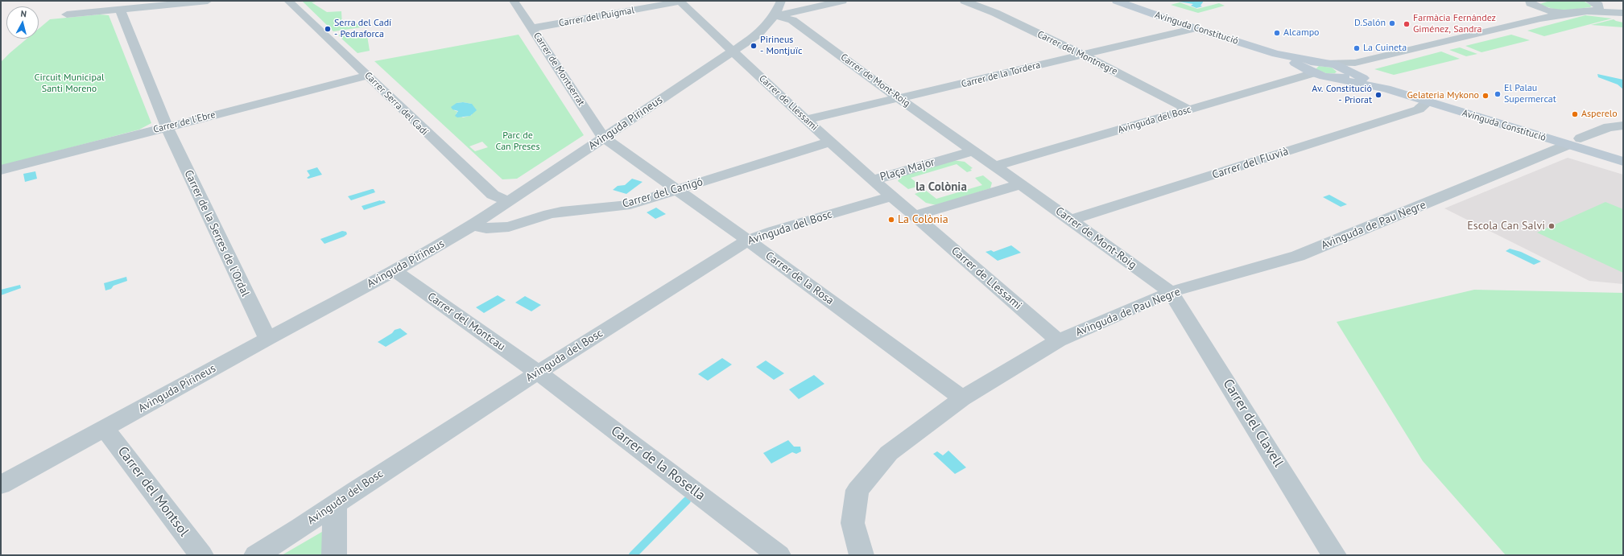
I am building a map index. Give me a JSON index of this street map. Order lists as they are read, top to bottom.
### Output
{
  "streets": {
    "street": [
      "Carrer del Puigmal",
      "Avinguda Constitució",
      "Carrer del Montnegre",
      "Carrer de Montserrat",
      "Carrer de la Tordera",
      "Carrer de Mont-Roig",
      "Carrer de Llessami",
      "Carrer Serra del Cadí",
      "Avinguda del Bosc",
      "Carrer de l'Ebre",
      "Avinguda Pirineus",
      "Carrer del Fluvià",
      "Plaça Major",
      "Carrer del Canigó",
      "Avinguda de Pau Negre",
      "Carrer de la Serres de l'Ordal",
      "Carrer de la Rosa",
      "Carrer del Montcau",
      "Carrer del Clavell",
      "Carrer de la Rosella",
      "Carrer del Montsol"
    ]
  },
  "crossings": [
    ["Carrer del Puigmal", "Carrer de Montserrat"],
    ["Carrer del Puigmal", "Carrer de Llessami"],
    ["Avinguda Constitució", "Carrer de la Tordera"],
    ["Avinguda Constitució", "Avinguda del Bosc"],
    ["Avinguda Constitució", "Carrer del Fluvià"],
    ["Avinguda Constitució", "Avinguda de Pau Negre"],
    ["Carrer del Montnegre", "Carrer de la Tordera"],
    ["Carrer del Montnegre", "Avinguda del Bosc"],
    ["Carrer de Montserrat", "Avinguda Pirineus"],
    ["Carrer de Montserrat", "Carrer de la Rosa"],
    ["Carrer de la Tordera", "Carrer de Mont-Roig"],
    ["Carrer de la Tordera", "Carrer de Llessami"],
    ["Carrer de Mont-Roig", "Avinguda Pirineus"],
    ["Carrer de Mont-Roig", "Carrer del Fluvià"],
    ["Carrer de Mont-Roig", "Plaça Major"],
    ["Carrer de Mont-Roig", "Avinguda de Pau Negre"],
    ["Carrer de Mont-Roig", "Carrer del Clavell"],
    ["Carrer de Llessami", "Avinguda Pirineus"],
    ["Carrer de Llessami", "Plaça Major"],
    ["Carrer de Llessami", "Carrer del Canigó"],
    ["Carrer de Llessami", "Avinguda de Pau Negre"],
    ["Carrer Serra del Cadí", "Carrer de l'Ebre"],
    ["Carrer Serra del Cadí", "Avinguda Pirineus"],
    ["Avinguda del Bosc", "Plaça Major"],
    ["Avinguda del Bosc", "Carrer de la Rosa"],
    ["Avinguda del Bosc", "Carrer del Montcau"],
    ["Avinguda del Bosc", "Carrer de la Rosella"],
    ["Carrer de l'Ebre", "Carrer de la Serres de l'Ordal"],
    ["Avinguda Pirineus", "Carrer del Canigó"],
    ["Avinguda Pirineus", "Carrer de la Serres de l'Ordal"],
    ["Avinguda Pirineus", "Carrer de la Rosa"],
    ["Avinguda Pirineus", "Carrer del Montcau"],
    ["Avinguda Pirineus", "Carrer del Montsol"],
    ["Carrer del Canigó", "Carrer de la Rosa"],
    ["Avinguda de Pau Negre", "Carrer de la Rosa"],
    ["Avinguda de Pau Negre", "Carrer del Clavell"],
    ["Carrer del Montcau", "Carrer de la Rosella"]
  ],
  "districts": ["la Colònia"],
  "parks": ["Circuit Municipal Santi Moreno", "Parc de Can Preses"],
  "places": [
    "D.Salón",
    "Farmàcia Fernández Giménez, Sandra",
    "Serra del Cadí - Pedraforca",
    "Alcampo",
    "Pirineus - Montjuïc",
    "La Cuineta",
    "El Palau Supermercat",
    "Av. Constitució - Priorat",
    "Gelateria Mykono",
    "Asperelo",
    "La Colònia",
    "Escola Can Salvi"
  ],
  "north": "top"
}
